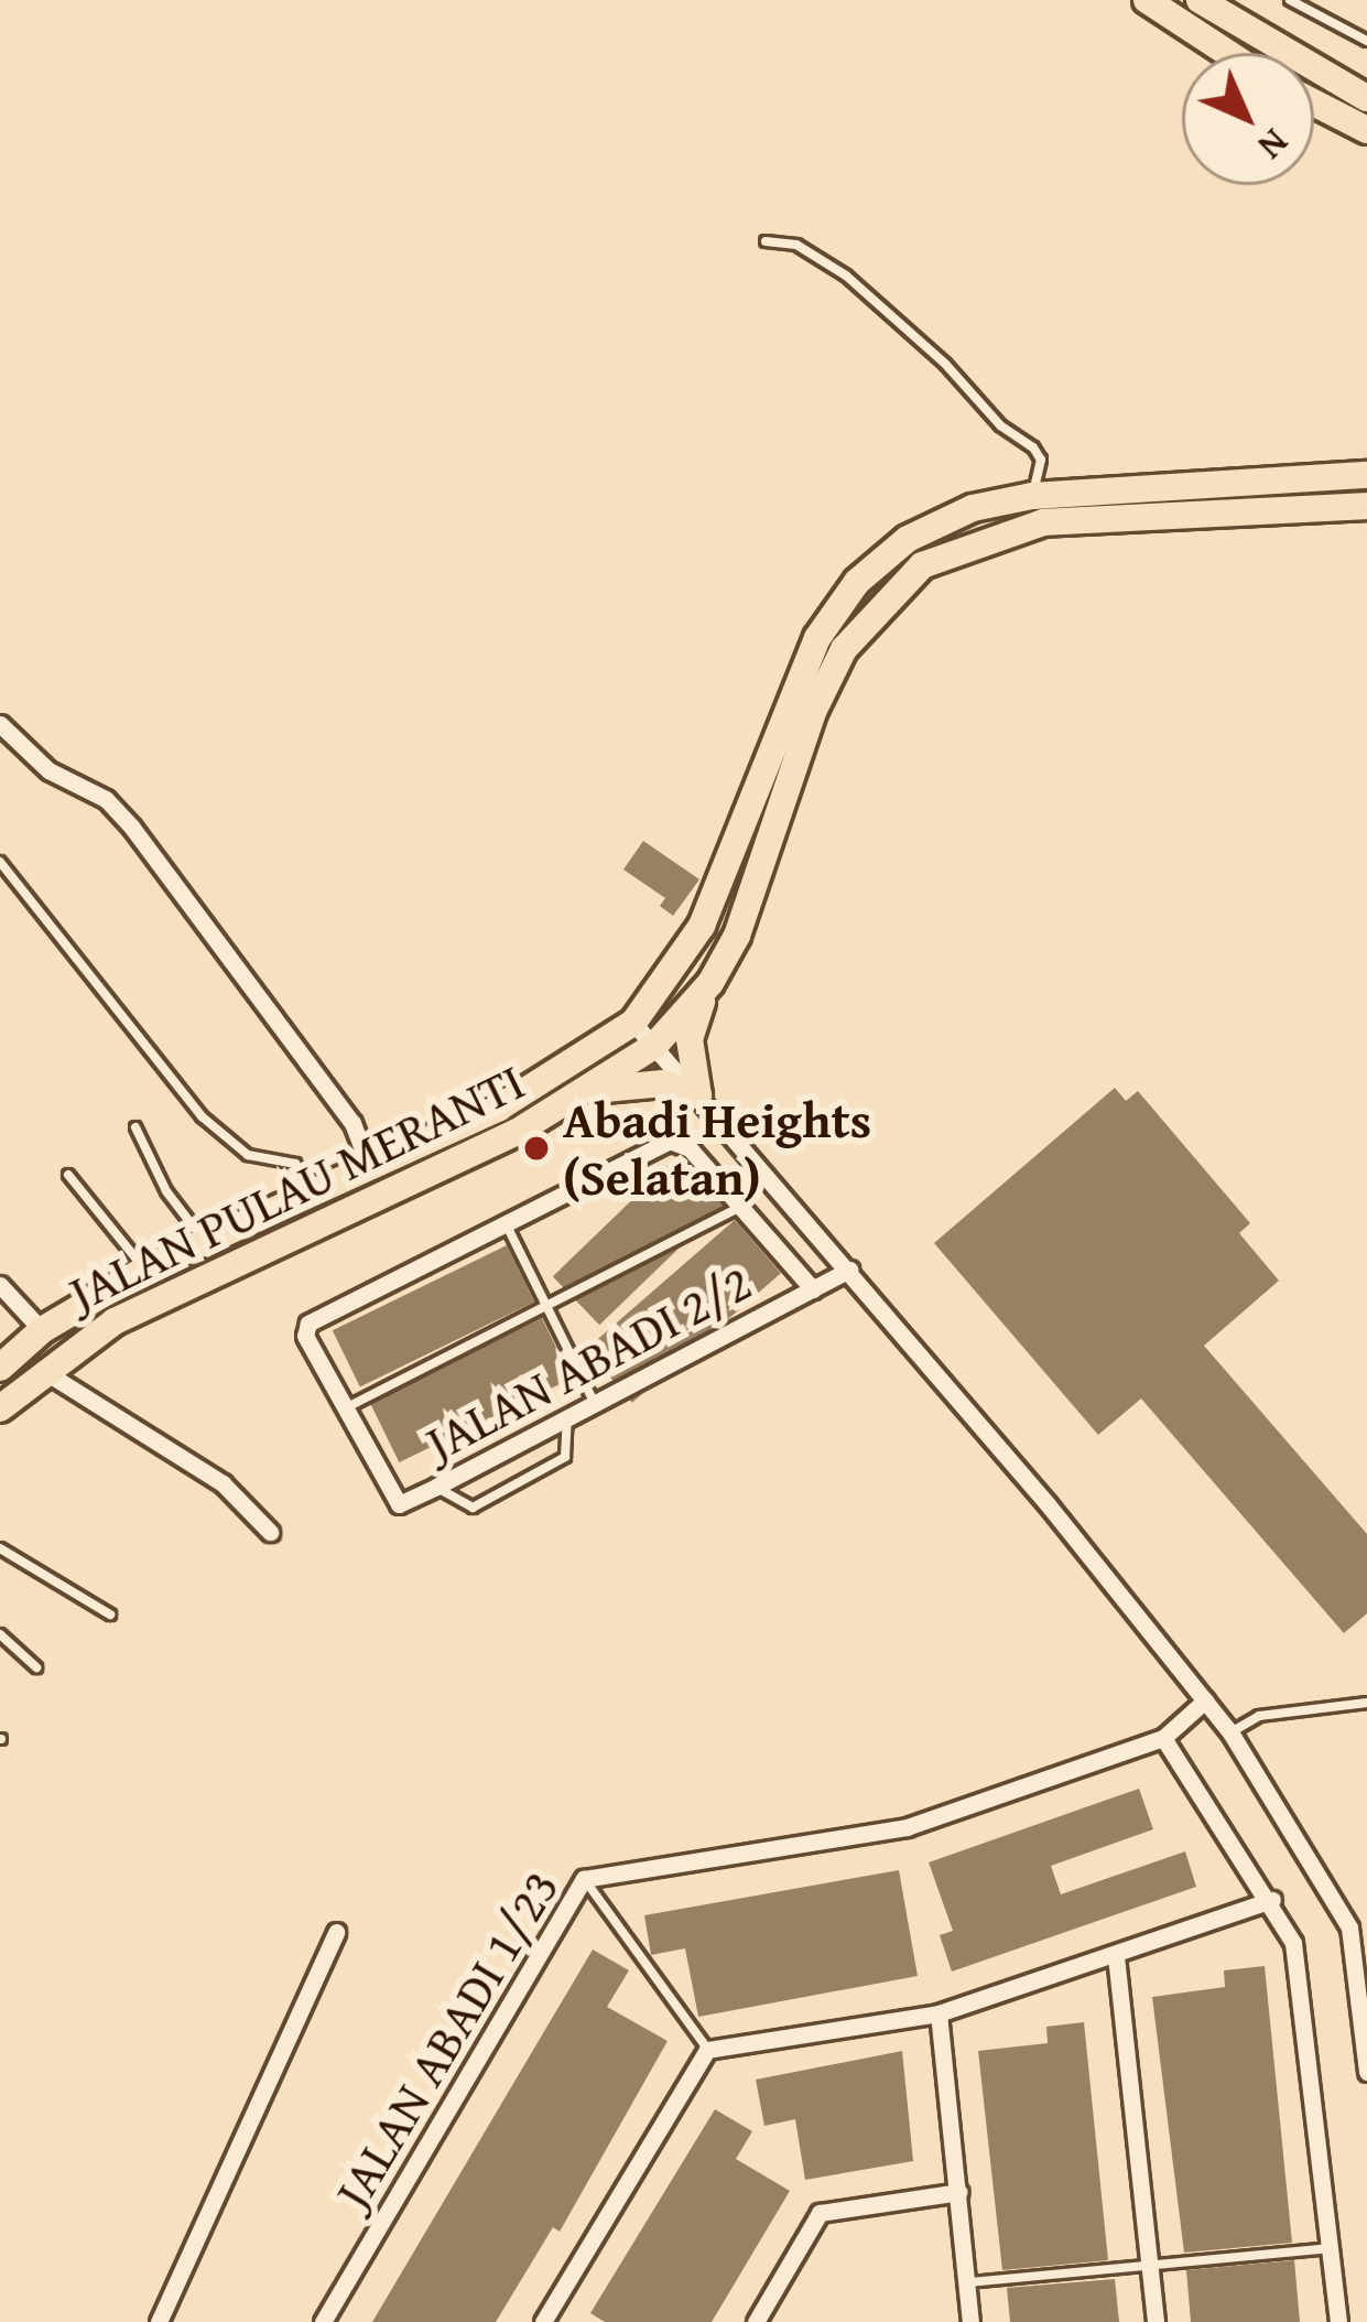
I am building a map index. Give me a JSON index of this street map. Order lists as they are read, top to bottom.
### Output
{
  "streets": {
    "main road": ["JALAN PULAU MERANTI"],
    "street": ["JALAN ABADI 2/2", "JALAN ABADI 1/23"]
  },
  "places": ["Abadi Heights (Selatan)"],
  "north": "bottom right"
}
